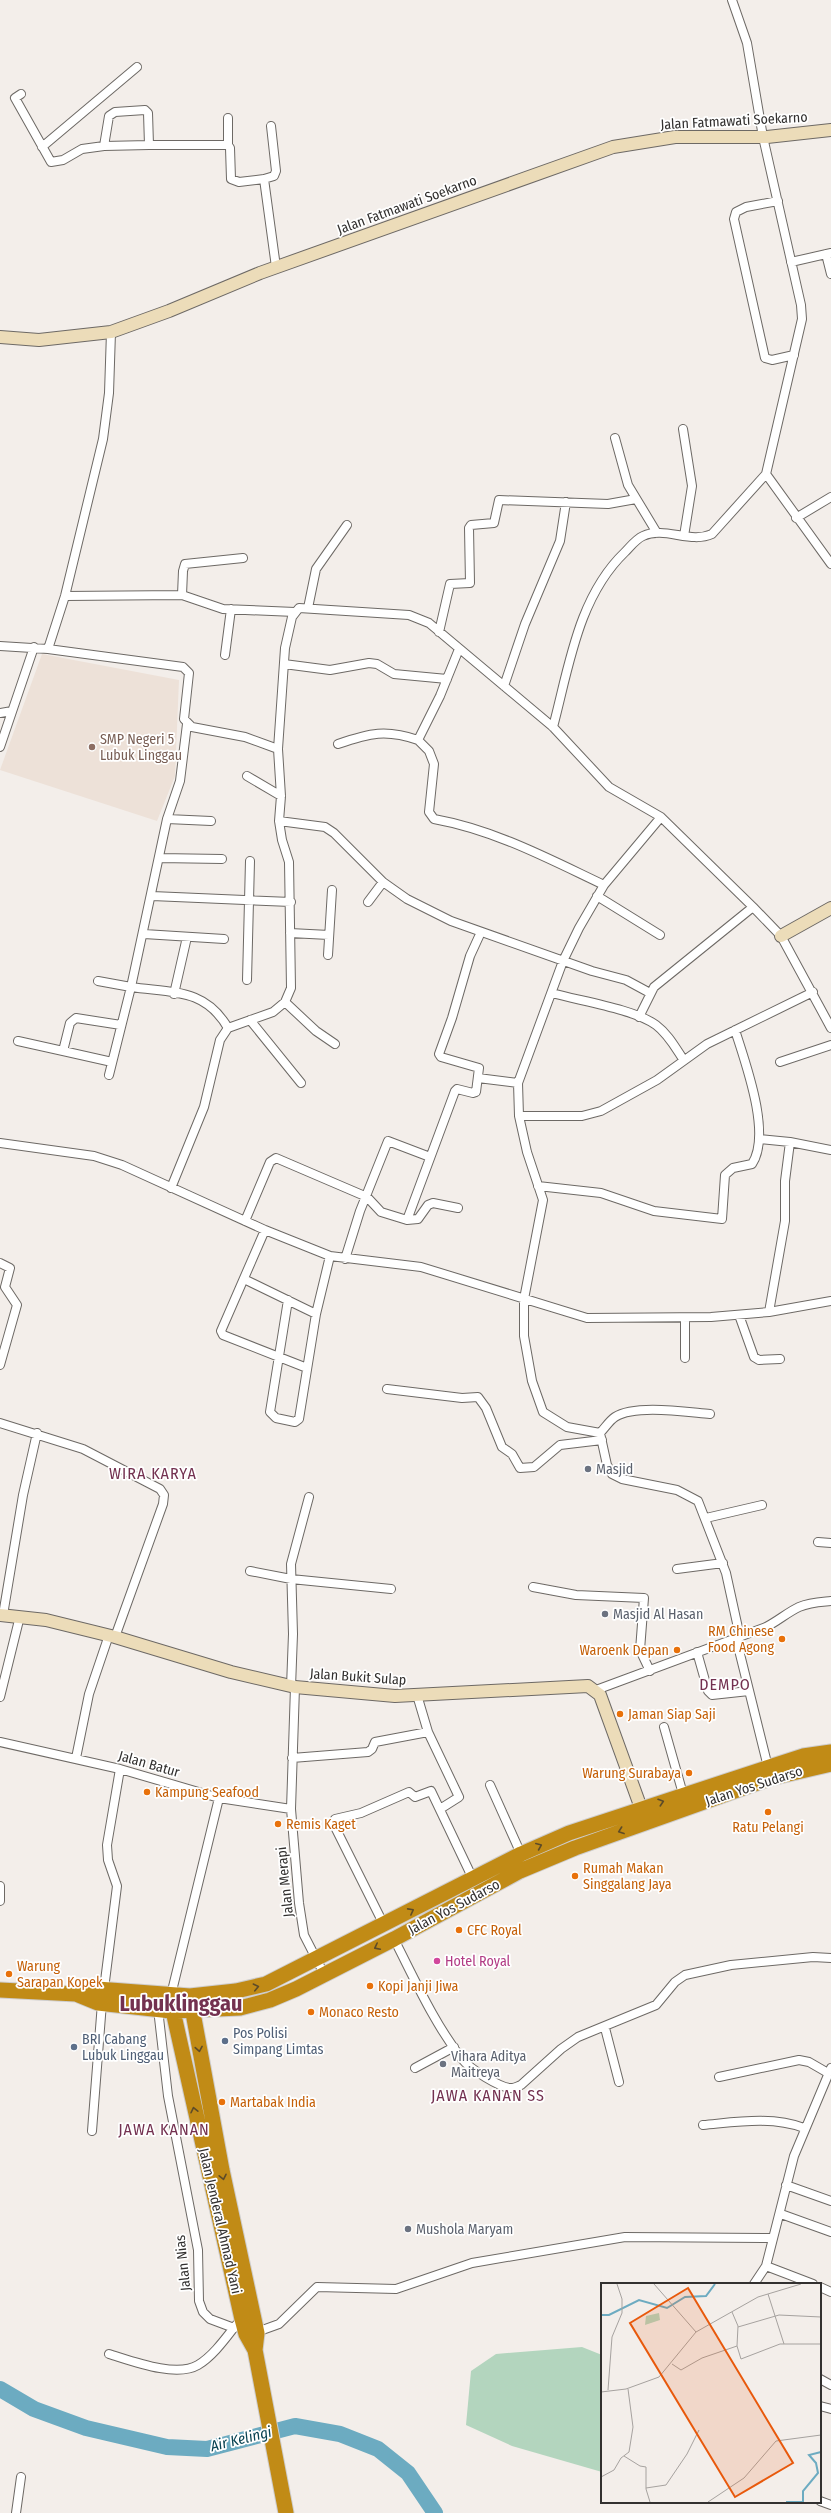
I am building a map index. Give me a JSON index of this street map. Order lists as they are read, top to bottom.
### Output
{
  "streets": {
    "highway": ["Jalan Yos Sudarso", "Jalan Jenderal Ahmad Yani"],
    "main road": ["Jalan Fatmawati Soekarno", "Jalan Bukit Sulap"],
    "street": ["Jalan Batur", "Jalan Merapi", "Jalan Nias"]
  },
  "crossings": [
    ["Jalan Bukit Sulap", "Jalan Merapi"],
    ["Jalan Batur", "Jalan Merapi"],
    ["Jalan Yos Sudarso", "Jalan Merapi"],
    ["Jalan Yos Sudarso", "Jalan Jenderal Ahmad Yani"],
    ["Jalan Yos Sudarso", "Jalan Nias"],
    ["Jalan Jenderal Ahmad Yani", "Jalan Nias"]
  ],
  "districts": [
    "WIRA KARYA",
    "DEMPO",
    "Lubuklinggau",
    "JAWA KANAN SS",
    "JAWA KANAN"
  ],
  "water": ["Air Kelingi"],
  "places": [
    "SMP Negeri 5 Lubuk Linggau",
    "Masjid",
    "Masjid Al Hasan",
    "RM Chinese Food Agong",
    "Waroenk Depan",
    "Jaman Siap Saji",
    "Warung Surabaya",
    "Kampung Seafood",
    "Ratu Pelangi",
    "Remis Kaget",
    "Rumah Makan Singgalang Jaya",
    "CFC Royal",
    "Hotel Royal",
    "Warung Sarapan Kopek",
    "Kopi Janji Jiwa",
    "Monaco Resto",
    "Pos Polisi Simpang Limtas",
    "BRI Cabang Lubuk Linggau",
    "Vihara Aditya Maitreya",
    "Martabak India",
    "Mushola Maryam"
  ]
}
